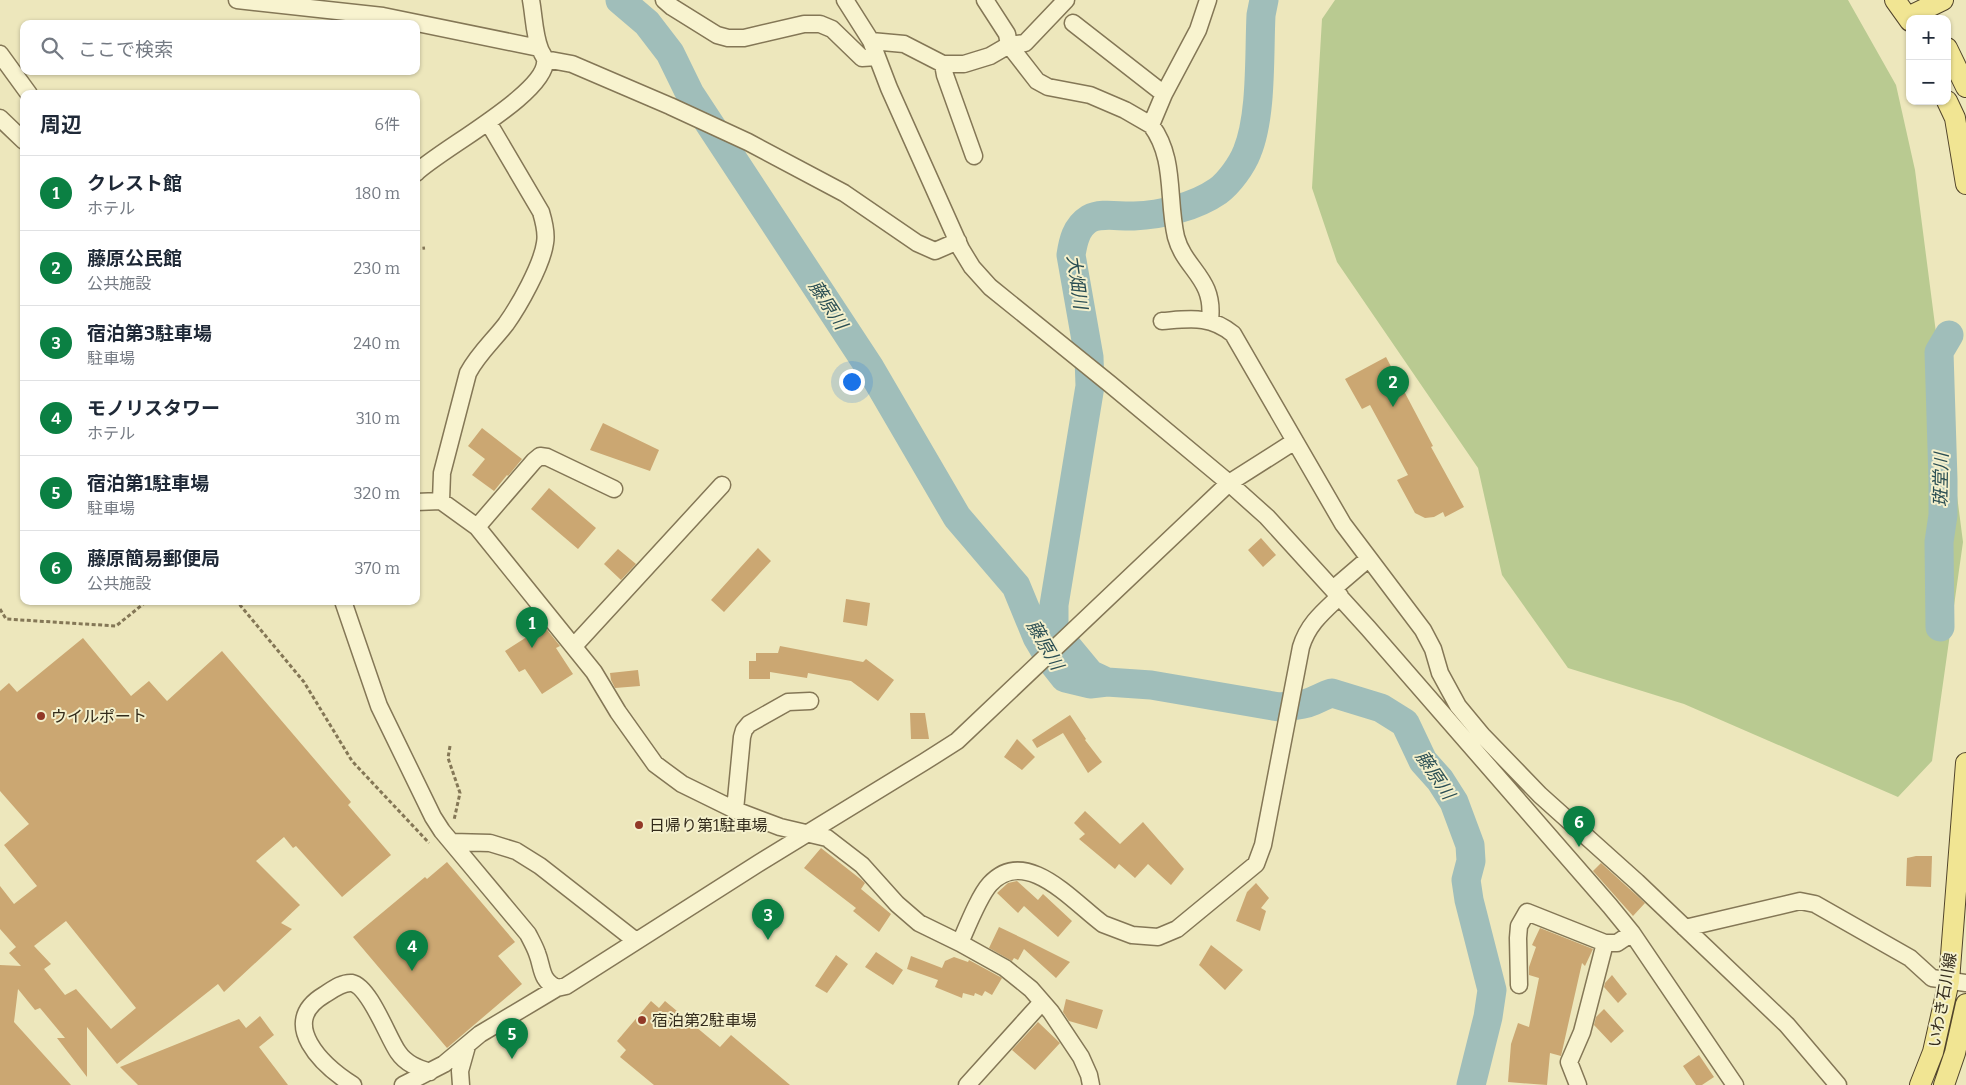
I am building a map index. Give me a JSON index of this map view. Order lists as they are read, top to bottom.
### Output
{
  "streets": {
    "main road": ["いわき石川線"]
  },
  "water": ["大畑川", "藤原川", "斑堂川"],
  "places": ["ウイルポート", "日帰り第1駐車場", "宿泊第2駐車場"],
  "page": {
    "map_buttons": ["+", "−"],
    "search": "ここで検索",
    "heading": ["周辺", "6件"],
    "list": [
      {
        "mark": "1",
        "name": "クレスト館",
        "note": "ホテル",
        "value": "180 m"
      },
      {
        "mark": "2",
        "name": "藤原公民館",
        "note": "公共施設",
        "value": "230 m"
      },
      {
        "mark": "3",
        "name": "宿泊第3駐車場",
        "note": "駐車場",
        "value": "240 m"
      },
      {
        "mark": "4",
        "name": "モノリスタワー",
        "note": "ホテル",
        "value": "310 m"
      },
      {
        "mark": "5",
        "name": "宿泊第1駐車場",
        "note": "駐車場",
        "value": "320 m"
      },
      {
        "mark": "6",
        "name": "藤原簡易郵便局",
        "note": "公共施設",
        "value": "370 m"
      }
    ],
    "pins": [
      "2",
      "1",
      "6",
      "3",
      "4",
      "5"
    ]
  }
}
